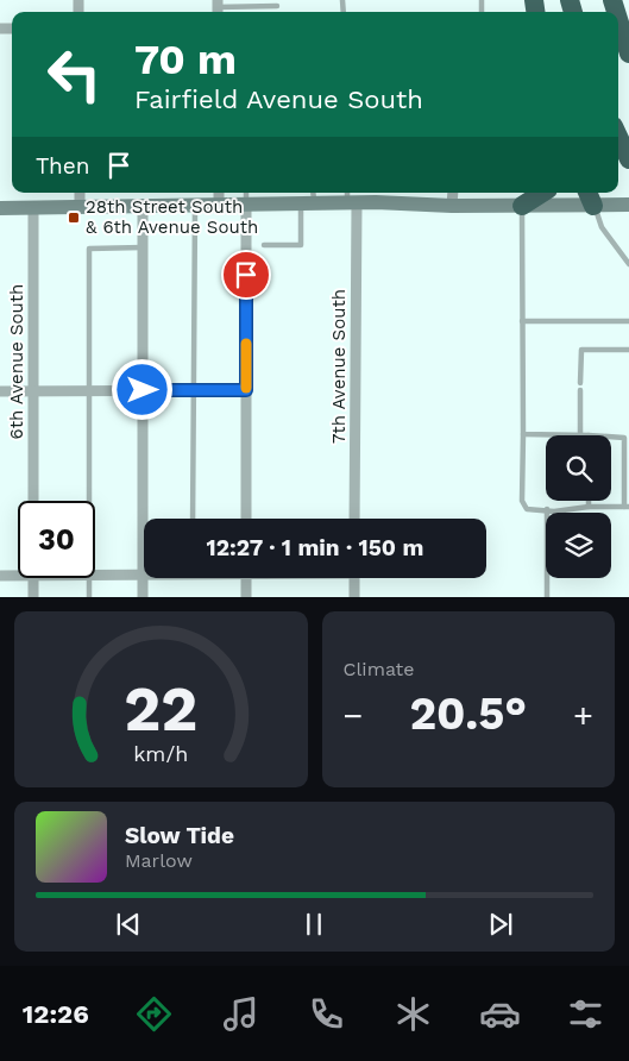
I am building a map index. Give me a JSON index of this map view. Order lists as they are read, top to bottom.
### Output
{
  "streets": {
    "street": ["6th Avenue South", "7th Avenue South"]
  },
  "places": {
    "transit": ["28th Street South & 6th Avenue South"]
  },
  "page": {
    "turn": ["70 m", "Fairfield Avenue South"],
    "then": "Then",
    "limit": "30",
    "trip": "12:27 · 1 min · 150 m",
    "tile": "Climate",
    "heat": ["−", "20.5°", "+"],
    "song": ["Slow Tide", "Marlow"],
    "tabs": "12:26",
    "gauge": ["22", "km/h"]
  }
}
